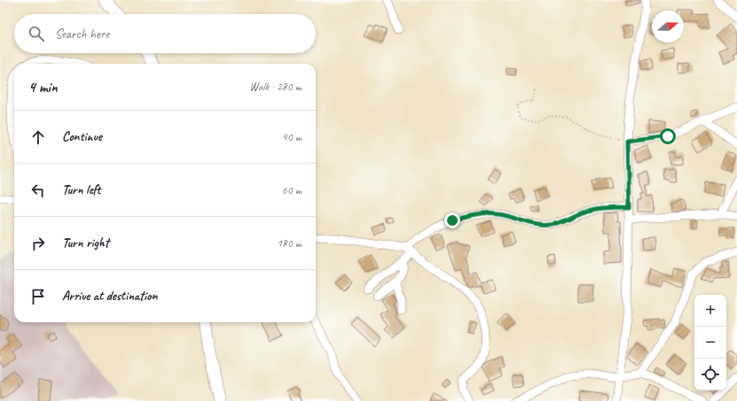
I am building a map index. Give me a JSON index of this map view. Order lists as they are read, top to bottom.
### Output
{
  "north": "right",
  "page": {
    "search": "Search here",
    "heading": ["4 min", "Walk · 280 m"],
    "list": [
      ["Continue", "40 m"],
      ["Turn left", "60 m"],
      ["Turn right", "180 m"],
      "Arrive at destination"
    ],
    "map_buttons": ["+", "−"]
  }
}
